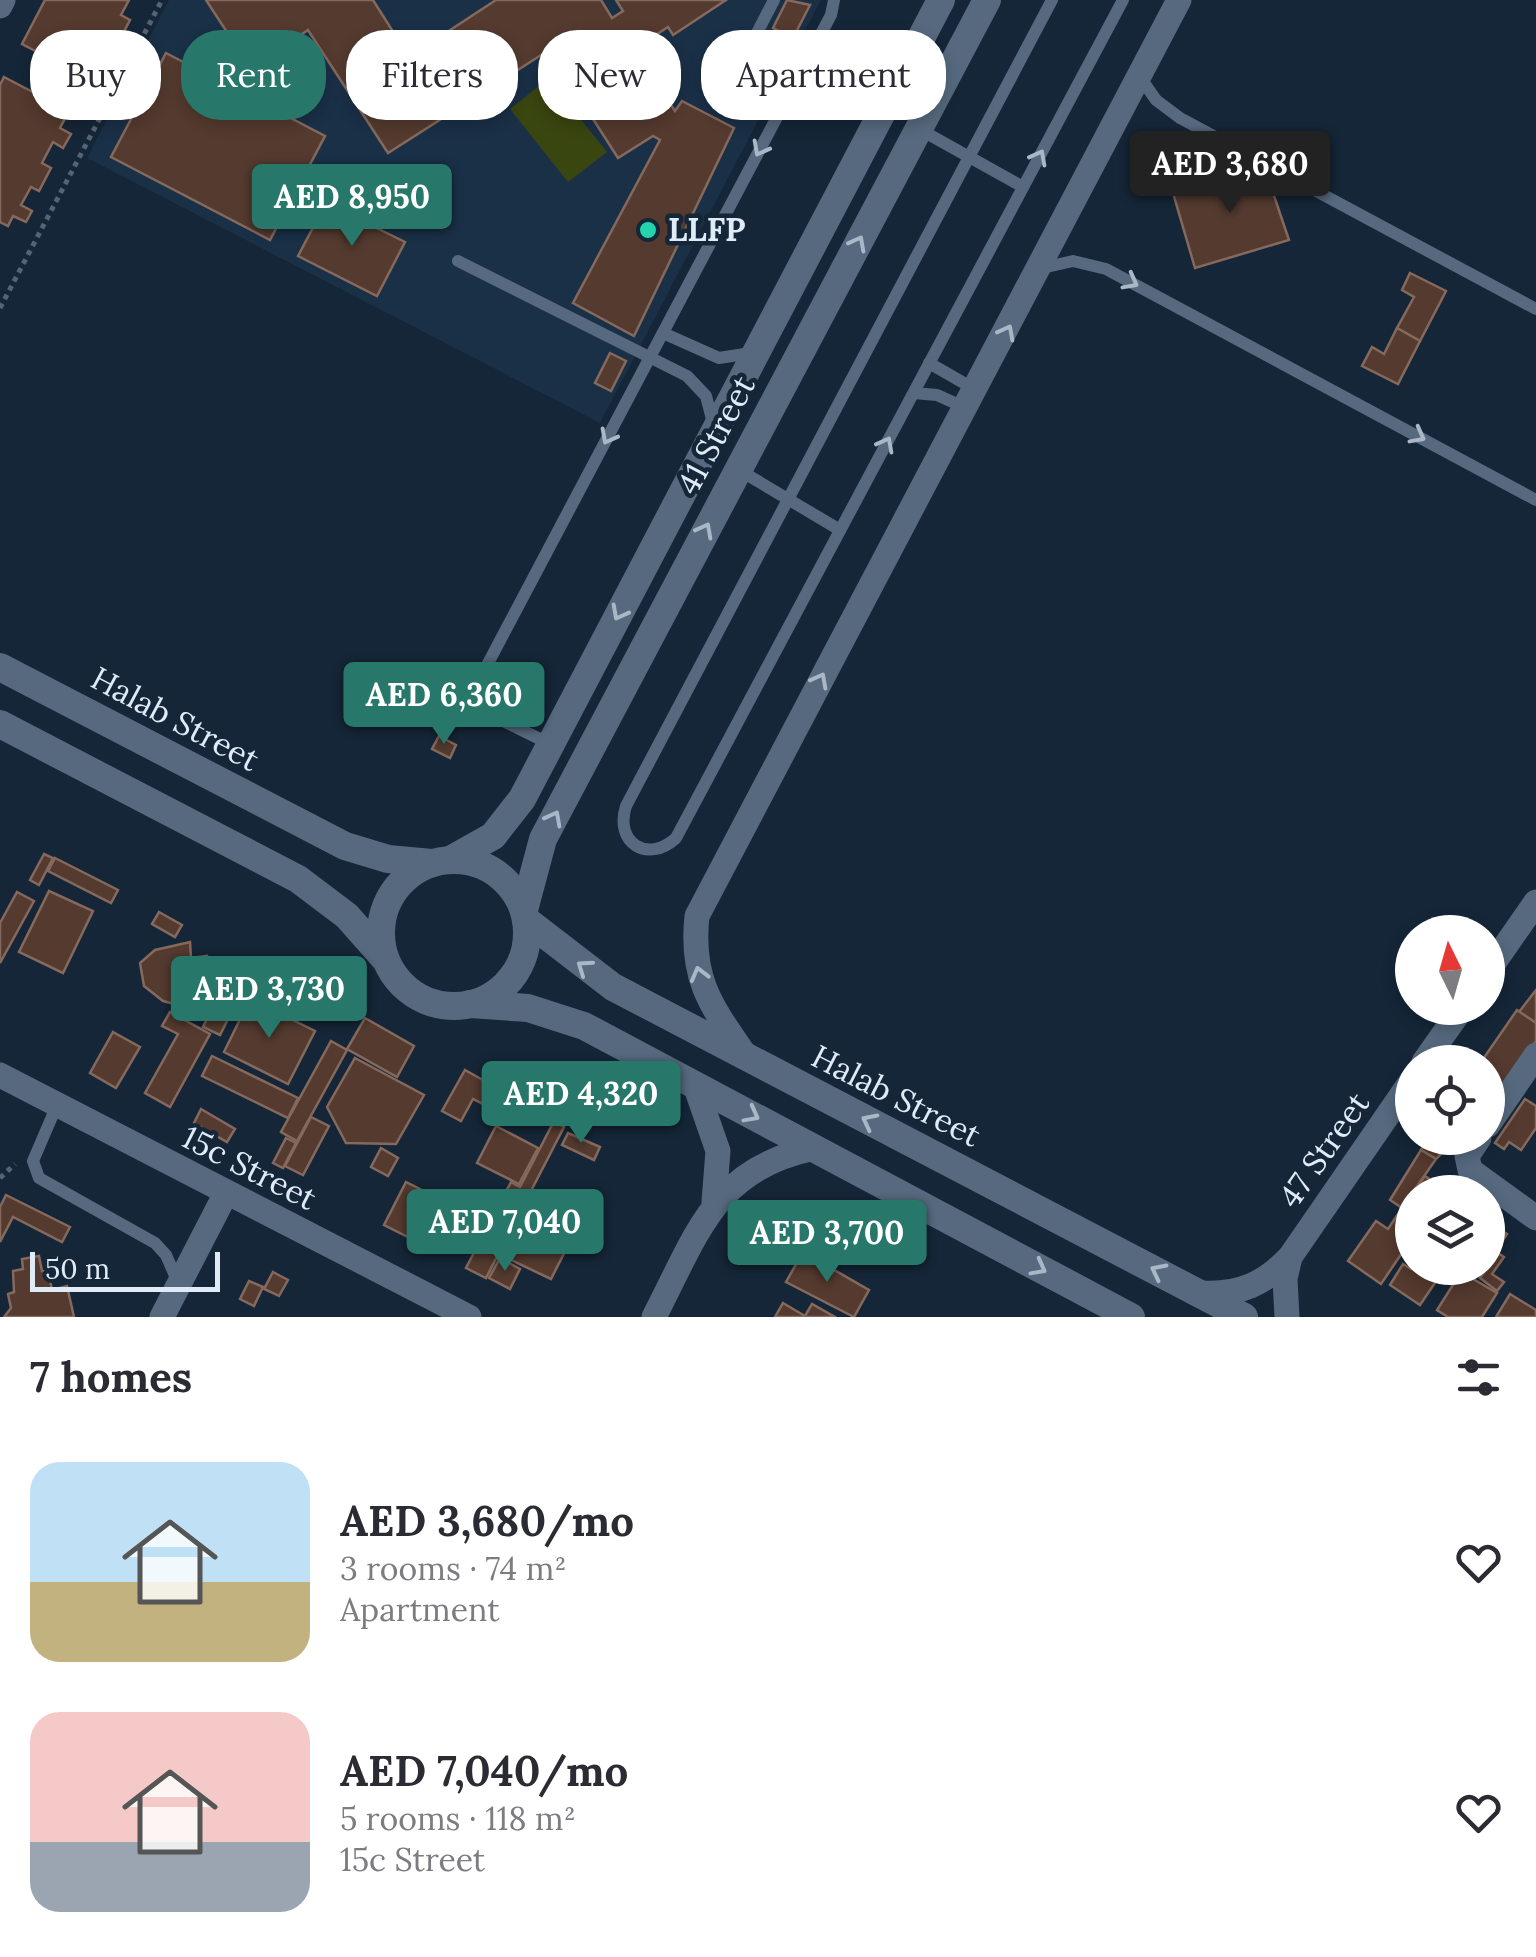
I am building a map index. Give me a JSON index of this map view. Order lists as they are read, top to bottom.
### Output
{
  "streets": {
    "street": [
      "41 Street",
      "Halab Street",
      "47 Street",
      "15c Street"
    ]
  },
  "crossings": [
    ["41 Street", "Halab Street"],
    ["Halab Street", "47 Street"]
  ],
  "places": ["LLFP"],
  "scale_bar": "50 m",
  "north": "top",
  "page": {
    "chip": [
      "Buy",
      "Rent",
      "Filters",
      "New",
      "Apartment"
    ],
    "price": [
      "AED 3,680",
      "AED 8,950",
      "AED 6,360",
      "AED 3,730",
      "AED 4,320",
      "AED 7,040",
      "AED 3,700"
    ],
    "scale": "50 m",
    "heading": "7 homes",
    "list": [
      {
        "name": "AED 3,680/mo",
        "note": "3 rooms · 74 m² · Apartment"
      },
      {
        "name": "AED 7,040/mo",
        "note": "5 rooms · 118 m² · 15c Street"
      }
    ]
  }
}
